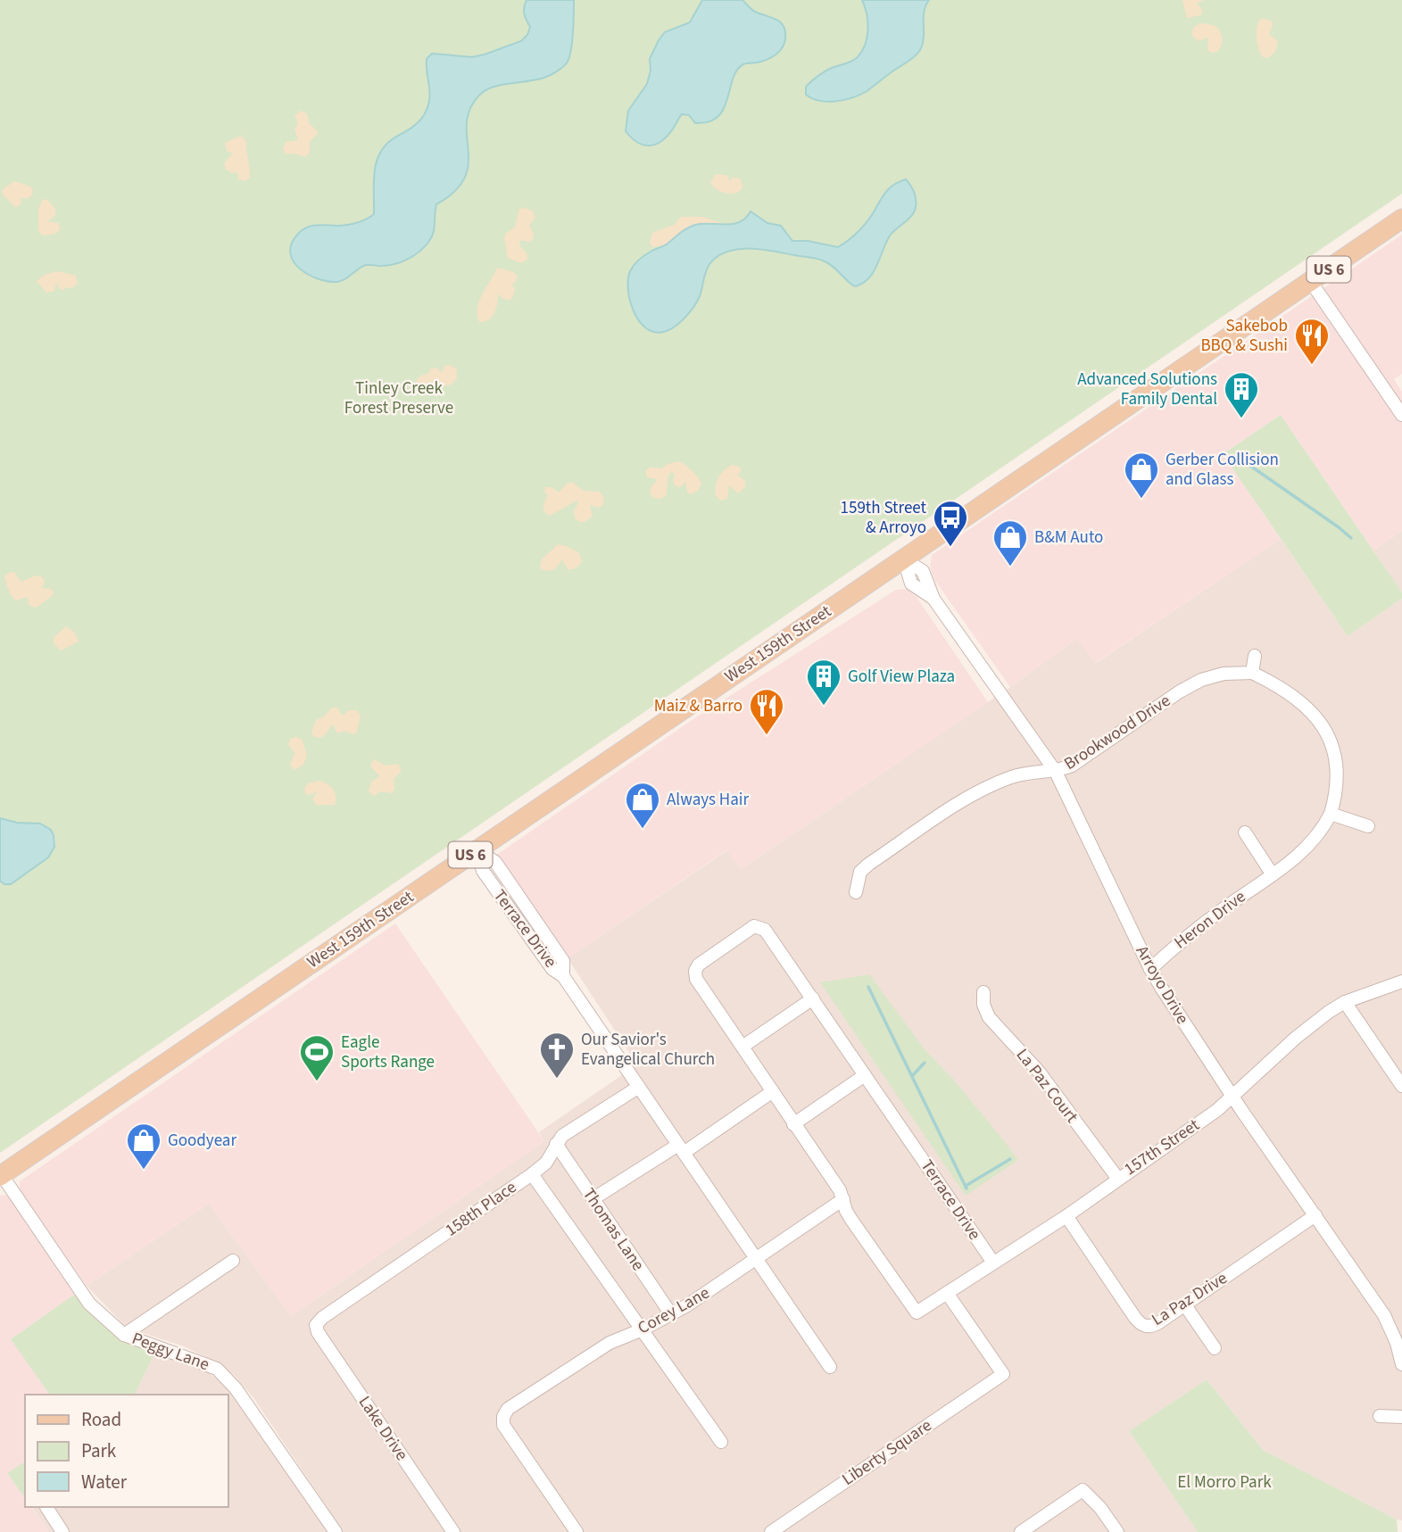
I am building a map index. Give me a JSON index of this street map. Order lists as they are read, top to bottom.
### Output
{
  "streets": {
    "main road": ["US 6", "West 159th Street"],
    "street": [
      "Brookwood Drive",
      "Heron Drive",
      "Terrace Drive",
      "Arroyo Drive",
      "La Paz Court",
      "157th Street",
      "158th Place",
      "Thomas Lane",
      "La Paz Drive",
      "Corey Lane",
      "Peggy Lane",
      "Lake Drive",
      "Liberty Square"
    ]
  },
  "crossings": [
    ["West 159th Street", "Terrace Drive"],
    ["West 159th Street", "Arroyo Drive"],
    ["West 159th Street", "Peggy Lane"],
    ["Brookwood Drive", "Heron Drive"],
    ["Brookwood Drive", "Arroyo Drive"],
    ["Heron Drive", "Arroyo Drive"],
    ["Terrace Drive", "157th Street"],
    ["Terrace Drive", "158th Place"],
    ["Terrace Drive", "Corey Lane"],
    ["Arroyo Drive", "157th Street"],
    ["Arroyo Drive", "La Paz Drive"],
    ["La Paz Court", "157th Street"],
    ["157th Street", "La Paz Drive"],
    ["157th Street", "Liberty Square"],
    ["158th Place", "Thomas Lane"],
    ["158th Place", "Lake Drive"],
    ["Thomas Lane", "Corey Lane"]
  ],
  "parks": ["Tinley Creek Forest Preserve", "El Morro Park"],
  "places": {
    "restaurant": ["Sakebob BBQ & Sushi", "Maiz & Barro"],
    "building": ["Advanced Solutions Family Dental", "Golf View Plaza"],
    "shop": [
      "Gerber Collision and Glass",
      "B&M Auto",
      "Always Hair",
      "Goodyear"
    ],
    "bus stop": ["159th Street & Arroyo"],
    "church": ["Our Savior's Evangelical Church"],
    "sports": ["Eagle Sports Range"]
  },
  "legend": ["Road", "Park", "Water"]
}
